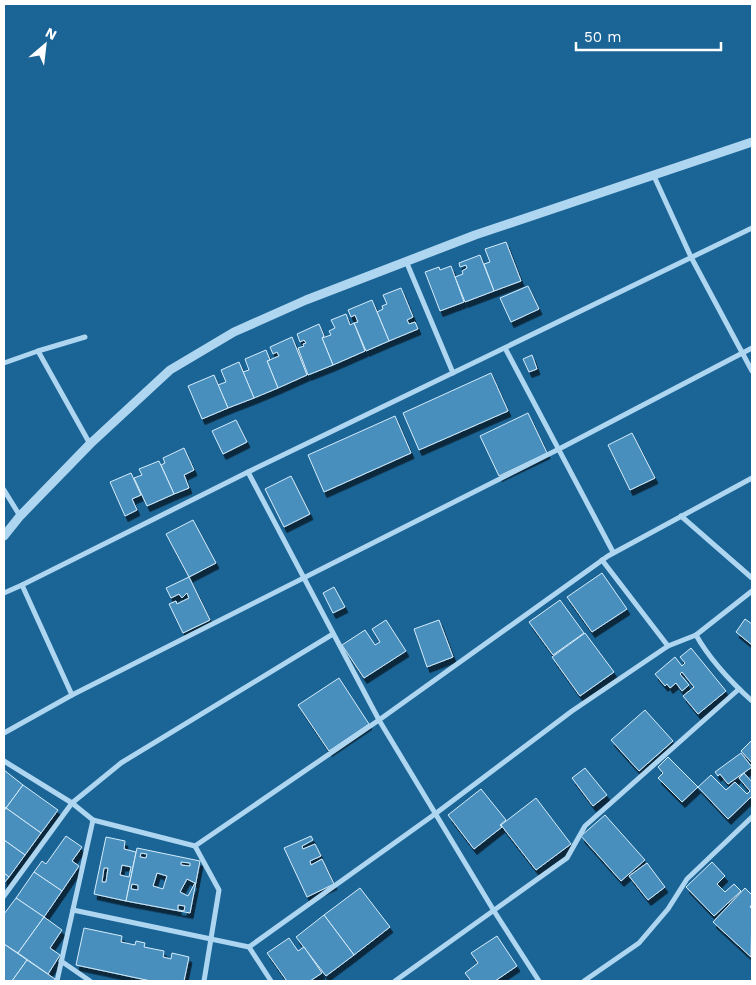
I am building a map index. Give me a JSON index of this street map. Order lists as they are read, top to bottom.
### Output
{
  "scale_bar": "50 m",
  "north": "top right"
}
